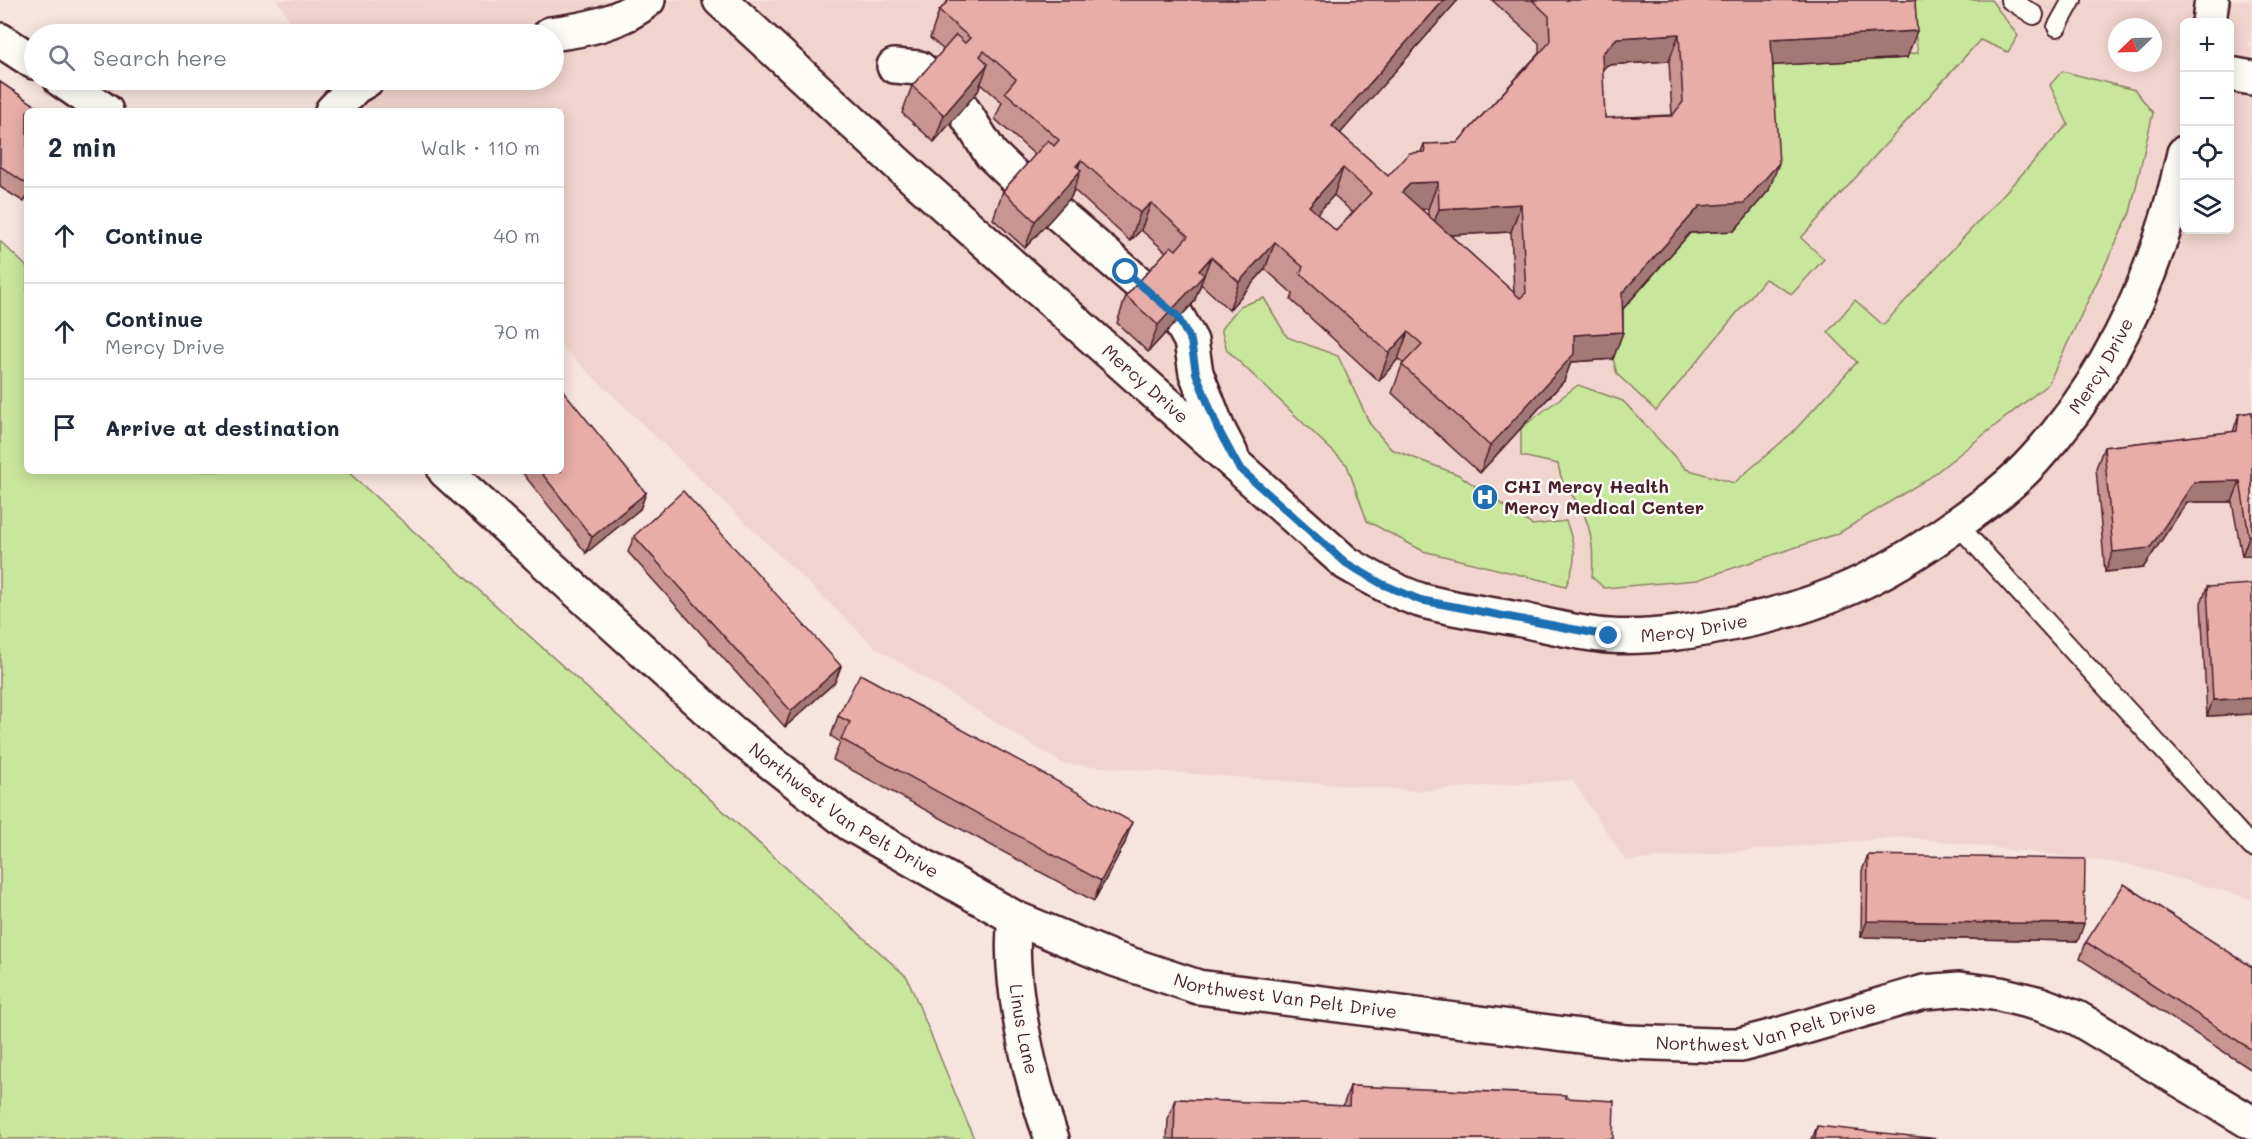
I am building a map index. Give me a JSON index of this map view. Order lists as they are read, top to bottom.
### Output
{
  "streets": {
    "street": ["Mercy Drive", "Northwest Van Pelt Drive", "Linus Lane"]
  },
  "crossings": [
    ["Northwest Van Pelt Drive", "Linus Lane"]
  ],
  "places": {
    "hospital": ["CHI Mercy Health Mercy Medical Center"]
  },
  "north": "bottom left",
  "page": {
    "map_buttons": ["+", "−"],
    "search": "Search here",
    "heading": ["2 min", "Walk · 110 m"],
    "list": [
      ["Continue", "40 m"],
      ["Continue", "Mercy Drive", "70 m"],
      "Arrive at destination"
    ]
  }
}
